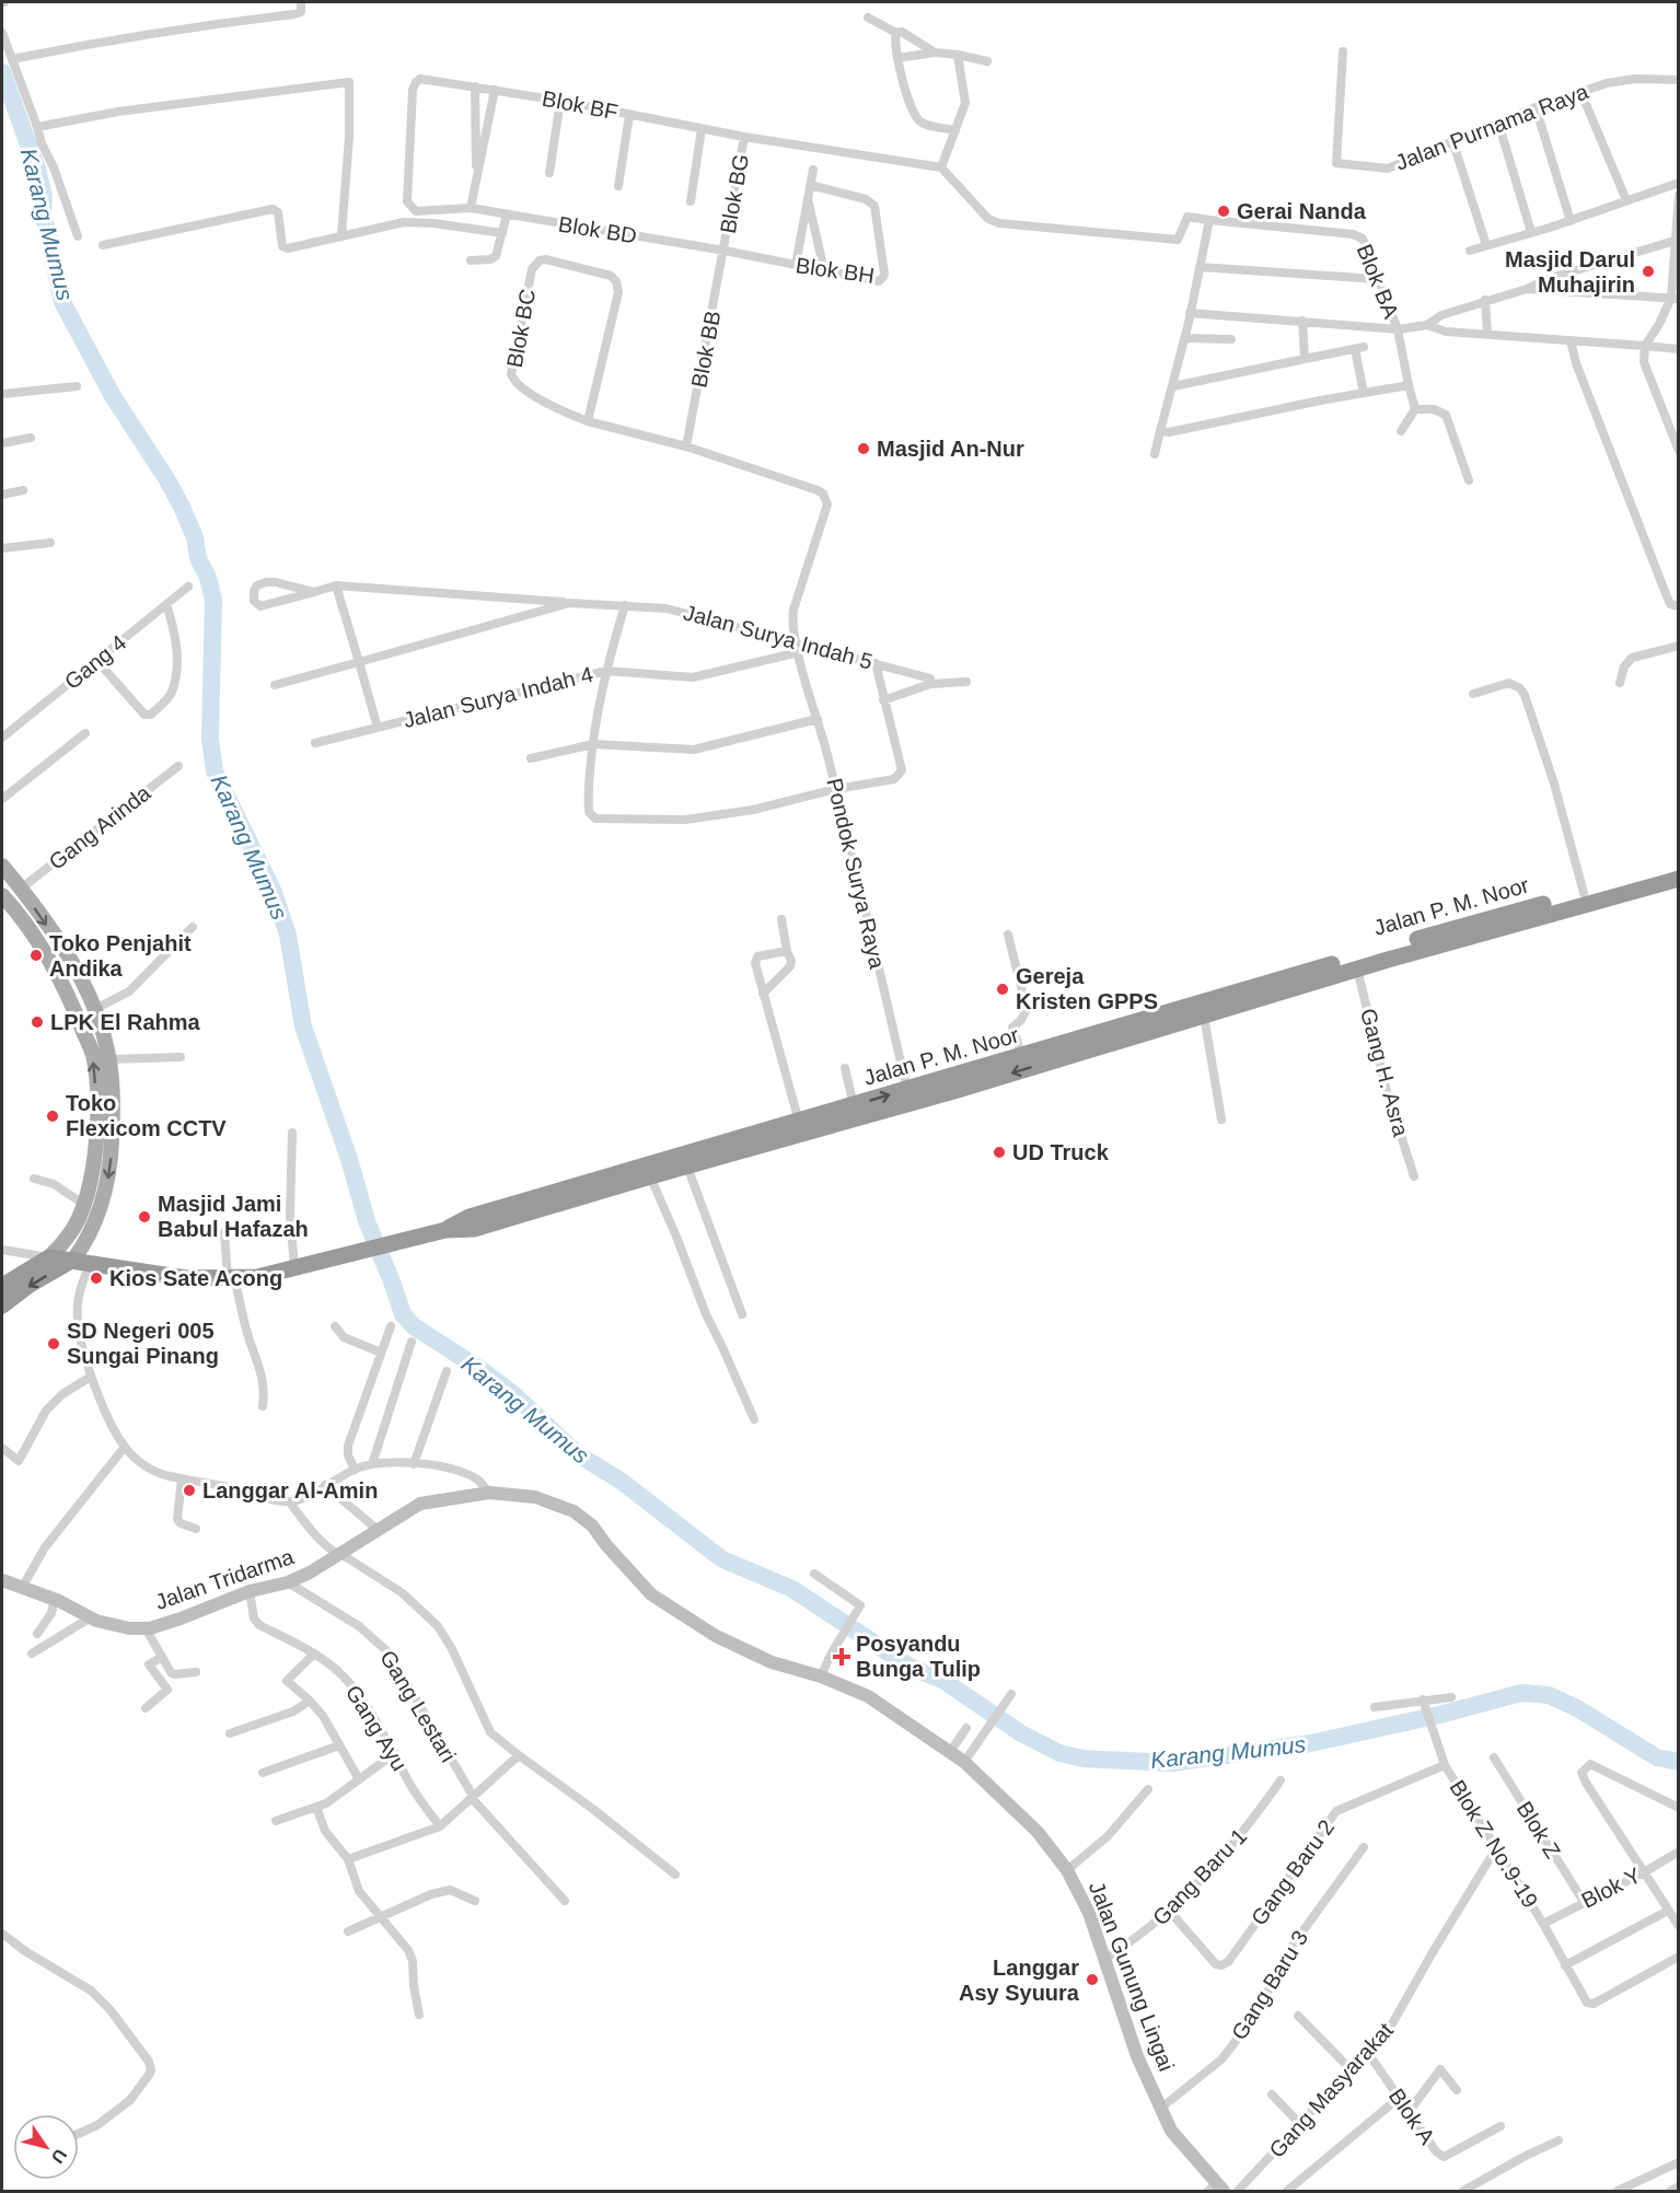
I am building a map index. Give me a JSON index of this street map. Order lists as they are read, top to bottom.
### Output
{
  "streets": {
    "highway": ["Jalan P. M. Noor"],
    "street": [
      "Blok BF",
      "Jalan Purnama Raya",
      "Blok BG",
      "Blok BD",
      "Blok BH",
      "Blok BA",
      "Blok BC",
      "Blok BB",
      "Jalan Surya Indah 5",
      "Gang 4",
      "Jalan Surya Indah 4",
      "Gang Arinda",
      "Pondok Surya Raya",
      "Gang H. Asra",
      "Jalan Tridarma",
      "Gang Lestari",
      "Gang Ayu",
      "Blok Z",
      "Blok Z No.9-19",
      "Gang Baru 2",
      "Gang Baru 1",
      "Blok Y",
      "Jalan Gunung Lingai",
      "Gang Baru 3",
      "Gang Masyarakat",
      "Blok A"
    ]
  },
  "crossings": [
    ["Blok BF", "Blok BG"],
    ["Blok BF", "Blok BD"],
    ["Blok BG", "Blok BD"],
    ["Blok BG", "Blok BH"],
    ["Blok BG", "Blok BB"],
    ["Blok BD", "Blok BH"],
    ["Blok BD", "Blok BB"],
    ["Blok BH", "Blok BB"],
    ["Blok BC", "Blok BB"],
    ["Blok BC", "Jalan Surya Indah 5"],
    ["Blok BC", "Jalan Surya Indah 4"],
    ["Blok BC", "Pondok Surya Raya"],
    ["Jalan Surya Indah 5", "Jalan Surya Indah 4"],
    ["Jalan Surya Indah 5", "Pondok Surya Raya"],
    ["Jalan Surya Indah 4", "Pondok Surya Raya"],
    ["Pondok Surya Raya", "Jalan P. M. Noor"],
    ["Jalan P. M. Noor", "Gang H. Asra"],
    ["Jalan Tridarma", "Gang Lestari"],
    ["Jalan Tridarma", "Gang Ayu"],
    ["Jalan Tridarma", "Jalan Gunung Lingai"],
    ["Blok Z", "Blok Y"],
    ["Blok Z No.9-19", "Gang Baru 2"],
    ["Blok Z No.9-19", "Blok Y"],
    ["Blok Z No.9-19", "Gang Masyarakat"],
    ["Gang Baru 2", "Gang Baru 1"],
    ["Gang Baru 1", "Jalan Gunung Lingai"],
    ["Jalan Gunung Lingai", "Gang Baru 3"],
    ["Gang Masyarakat", "Blok A"]
  ],
  "water": ["Karang Mumus"],
  "places": {
    "other": [
      "Gerai Nanda",
      "Masjid Darul Muhajirin",
      "Masjid An-Nur",
      "Toko Penjahit Andika",
      "Gereja Kristen GPPS",
      "LPK El Rahma",
      "Toko Flexicom CCTV",
      "UD Truck",
      "Masjid Jami Babul Hafazah",
      "Kios Sate Acong",
      "SD Negeri 005 Sungai Pinang",
      "Langgar Al-Amin",
      "Langgar Asy Syuura"
    ],
    "health": ["Posyandu Bunga Tulip"]
  },
  "north": "bottom right"
}
